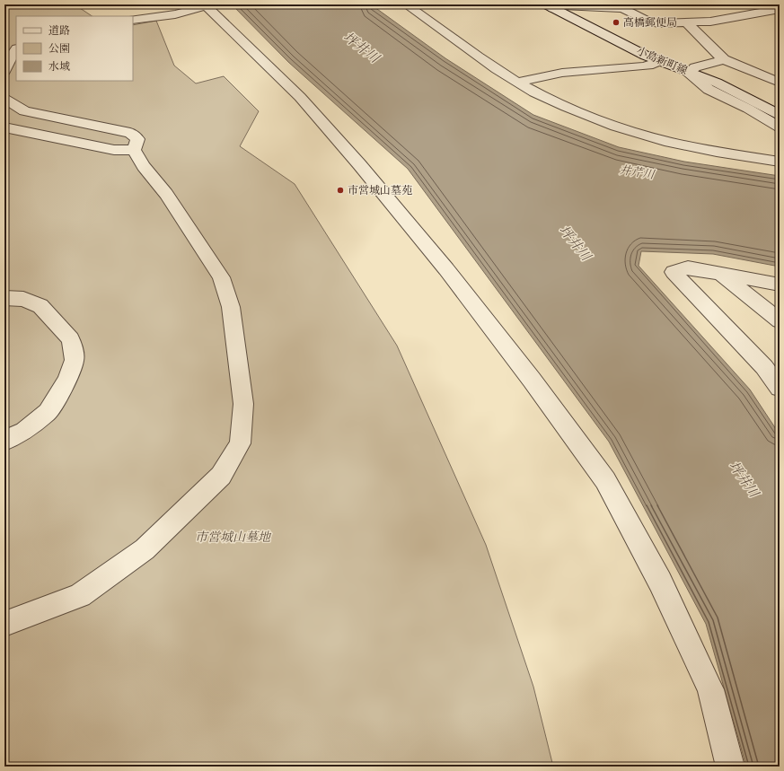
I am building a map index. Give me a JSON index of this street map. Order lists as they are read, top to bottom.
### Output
{
  "streets": {
    "street": ["小島新町線"]
  },
  "water": ["坪井川", "井芹川"],
  "parks": ["市営城山墓地"],
  "places": ["高橋郵便局", "市営城山墓苑"],
  "legend": ["道路", "公園", "水域"]
}
